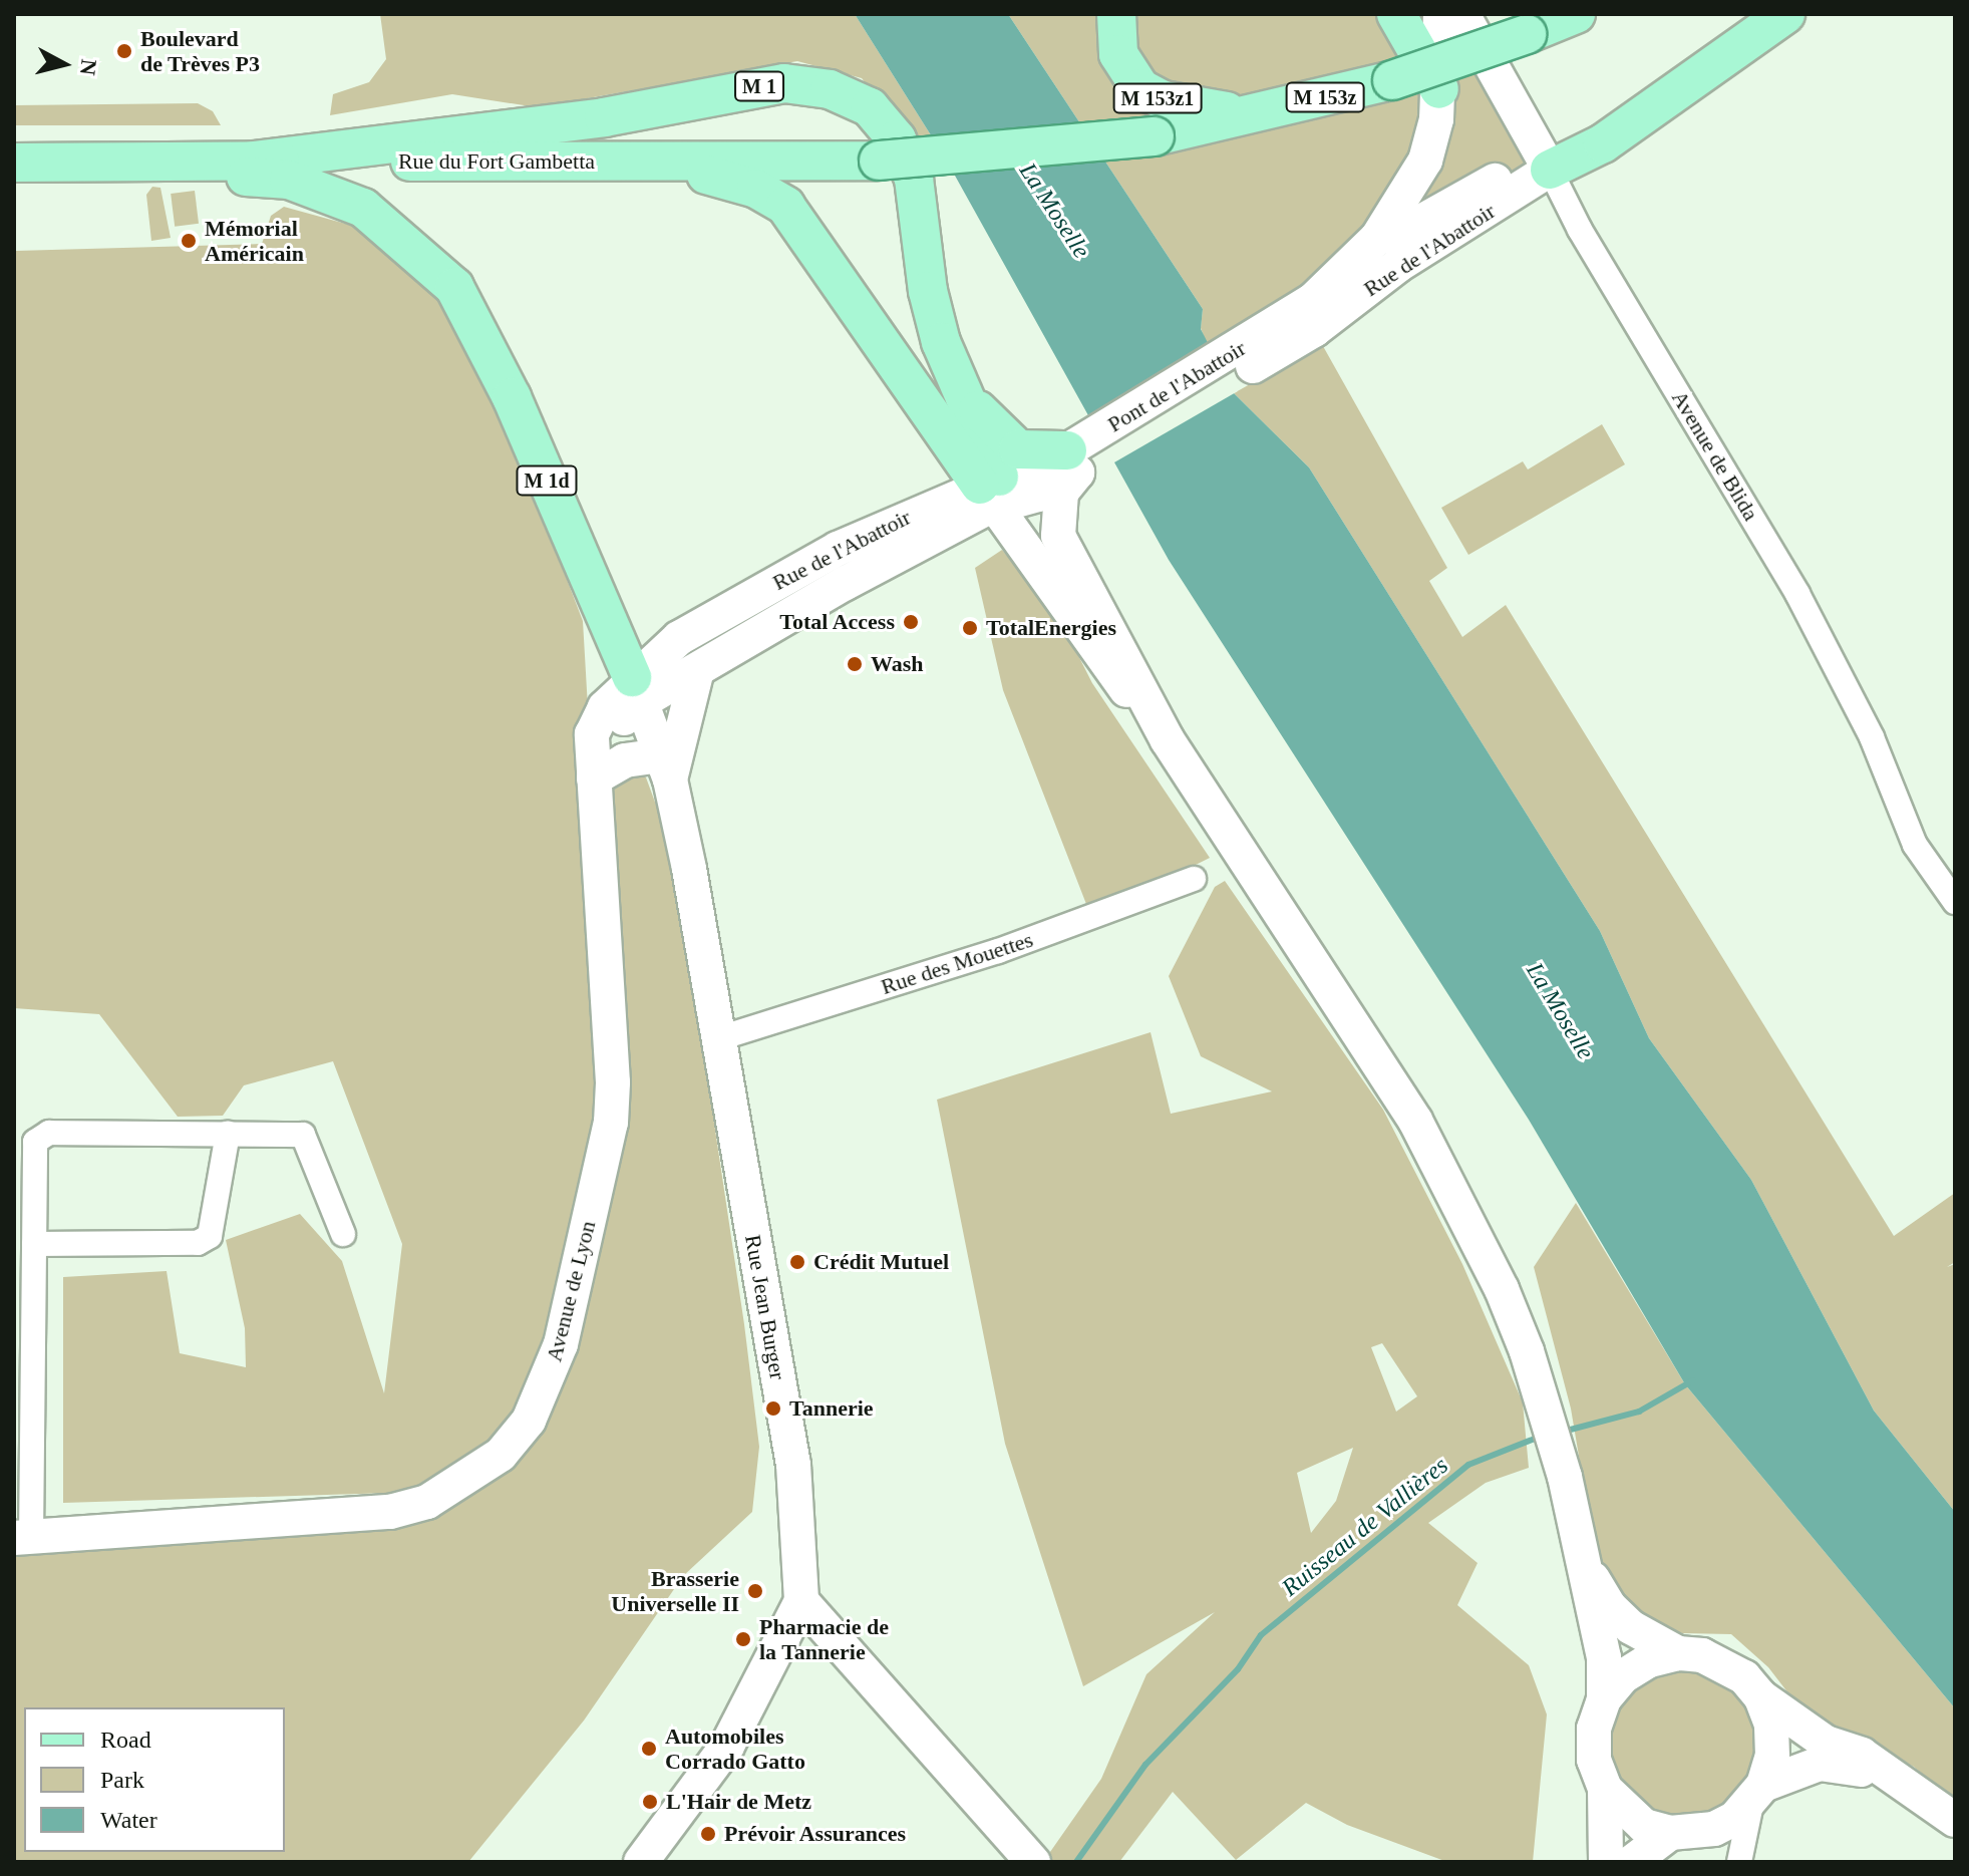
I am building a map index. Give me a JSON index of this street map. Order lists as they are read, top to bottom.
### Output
{
  "streets": {
    "main road": [
      "M 1",
      "M 153z",
      "M 153z1",
      "Rue du Fort Gambetta",
      "Rue de l'Abattoir",
      "Pont de l'Abattoir",
      "Avenue de Blida",
      "M 1d",
      "Avenue de Lyon",
      "Rue Jean Burger"
    ],
    "street": ["Rue des Mouettes"]
  },
  "crossings": [
    ["M 1", "Rue du Fort Gambetta"],
    ["M 1", "Rue de l'Abattoir"],
    ["M 1", "Pont de l'Abattoir"],
    ["M 1", "M 1d"],
    ["M 153z", "M 153z1"],
    ["M 153z", "Rue du Fort Gambetta"],
    ["M 153z1", "Rue du Fort Gambetta"],
    ["Rue du Fort Gambetta", "M 1d"],
    ["Rue de l'Abattoir", "Pont de l'Abattoir"],
    ["Rue de l'Abattoir", "Avenue de Blida"],
    ["Rue de l'Abattoir", "M 1d"],
    ["Rue de l'Abattoir", "Avenue de Lyon"],
    ["Rue de l'Abattoir", "Rue Jean Burger"],
    ["M 1d", "Avenue de Lyon"],
    ["M 1d", "Rue Jean Burger"],
    ["Rue des Mouettes", "Rue Jean Burger"],
    ["Avenue de Lyon", "Rue Jean Burger"]
  ],
  "water": ["La Moselle", "Ruisseau de Vallières"],
  "places": [
    "Boulevard de Trèves P3",
    "Mémorial Américain",
    "Total Access",
    "TotalEnergies",
    "Wash",
    "Crédit Mutuel",
    "Tannerie",
    "Brasserie Universelle II",
    "Pharmacie de la Tannerie",
    "Automobiles Corrado Gatto",
    "L'Hair de Metz",
    "Prévoir Assurances"
  ],
  "legend": ["Road", "Park", "Water"],
  "north": "right"
}
